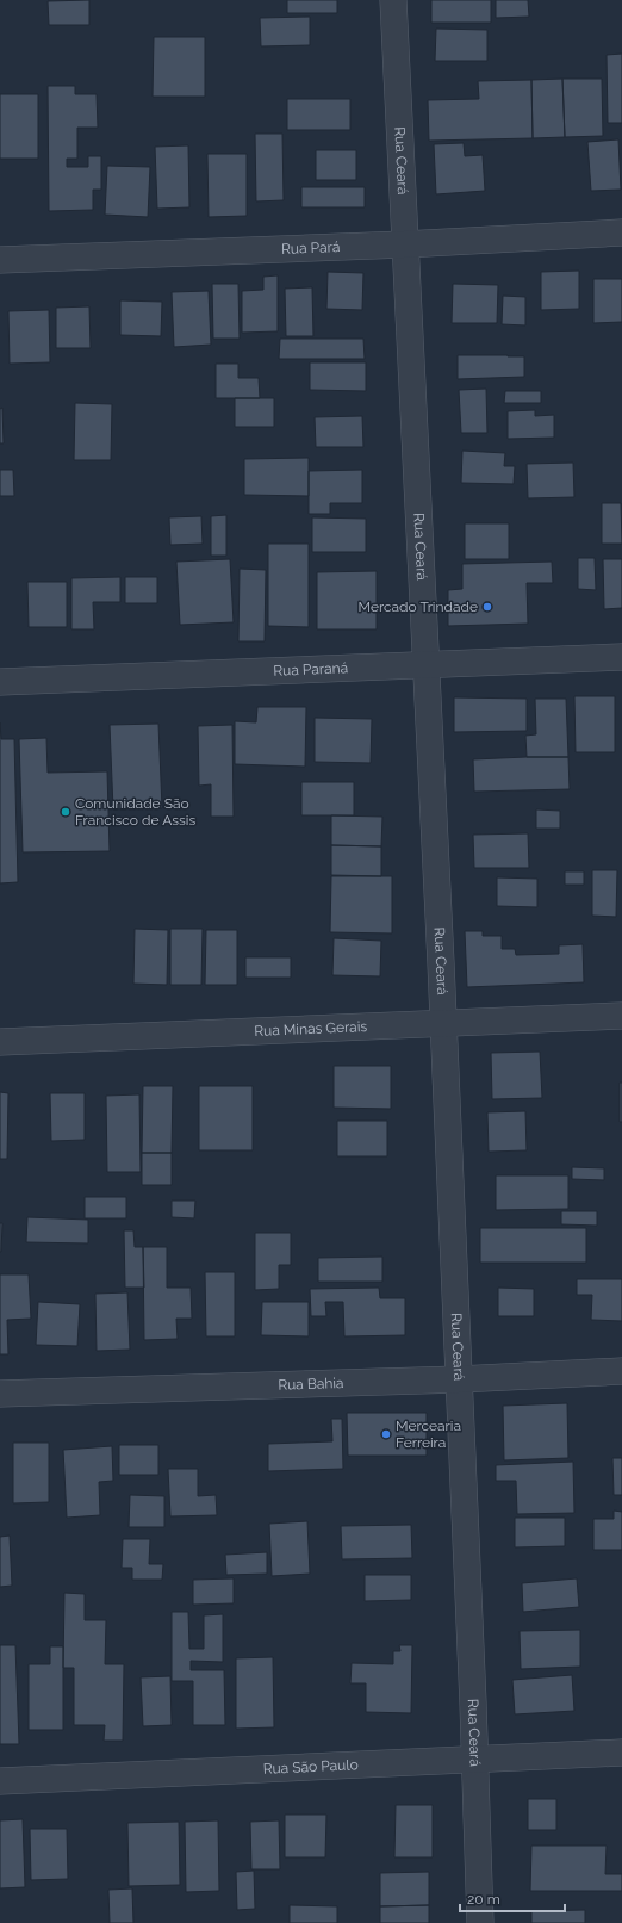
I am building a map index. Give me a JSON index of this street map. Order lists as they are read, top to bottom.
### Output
{
  "streets": {
    "street": [
      "Rua Ceará",
      "Rua Pará",
      "Rua Paraná",
      "Rua Minas Gerais",
      "Rua Bahia",
      "Rua São Paulo"
    ]
  },
  "crossings": [
    ["Rua Ceará", "Rua Pará"],
    ["Rua Ceará", "Rua Paraná"],
    ["Rua Ceará", "Rua Minas Gerais"],
    ["Rua Ceará", "Rua Bahia"],
    ["Rua Ceará", "Rua São Paulo"]
  ],
  "places": ["Mercado Trindade", "Comunidade São Francisco de Assis", "Mercearia Ferreira"],
  "scale_bar": "20 m"
}
